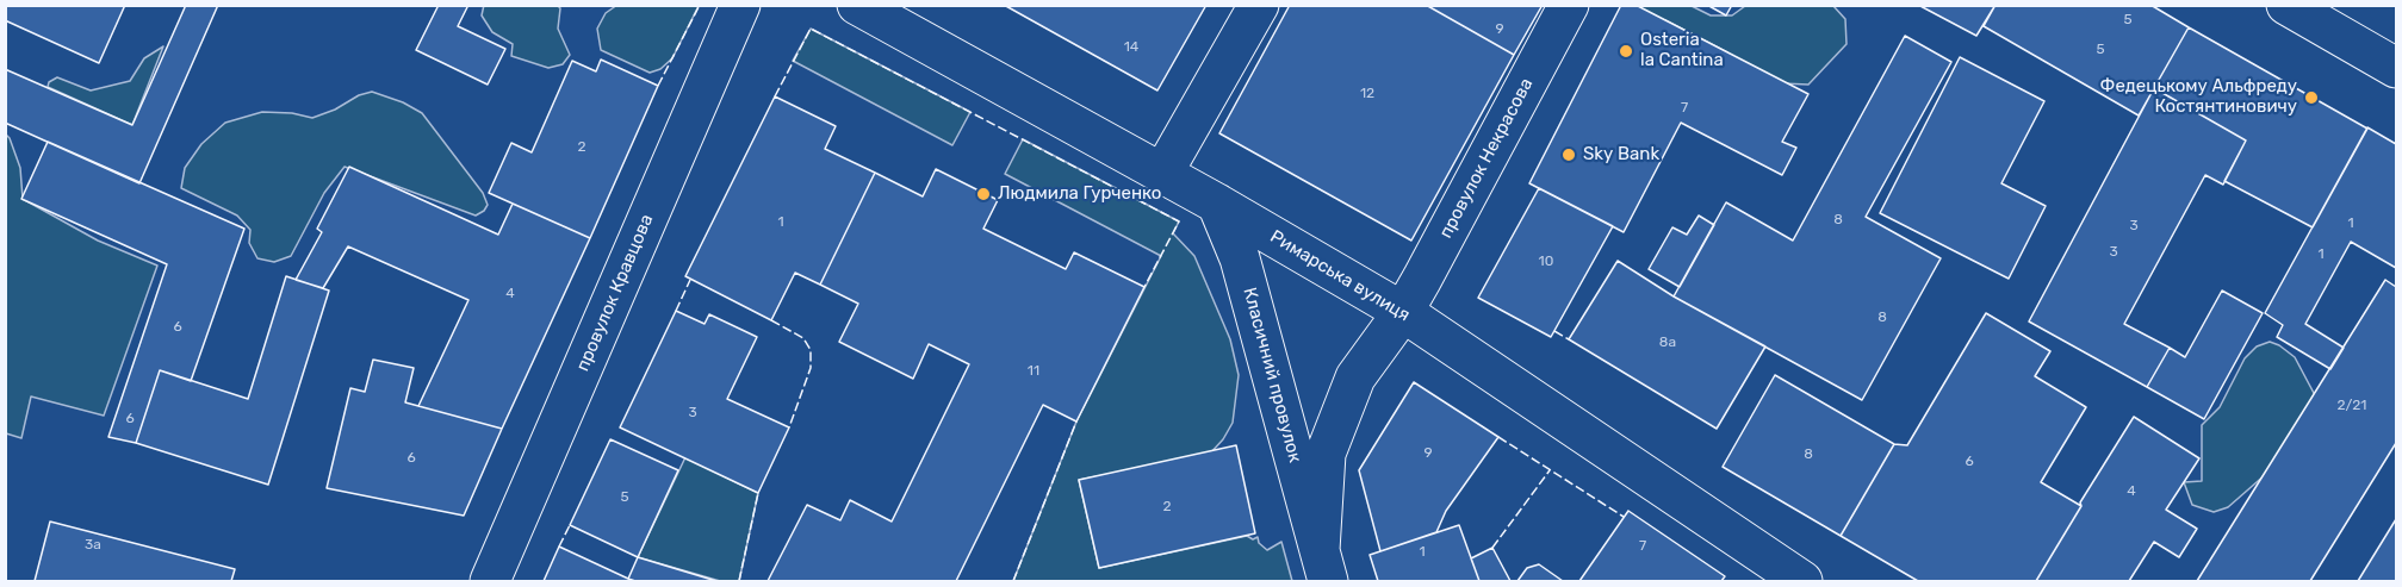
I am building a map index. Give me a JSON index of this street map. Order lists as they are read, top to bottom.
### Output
{
  "streets": {
    "street": [
      "провулок Некрасова",
      "Римарська вулиця",
      "провулок Кравцова",
      "Класичний провулок"
    ]
  },
  "crossings": [
    ["провулок Некрасова", "Римарська вулиця"],
    ["провулок Некрасова", "Класичний провулок"],
    ["Римарська вулиця", "Класичний провулок"]
  ],
  "places": [
    "Osteria la Cantina",
    "Федецькому Альфреду Костянтиновичу",
    "Sky Bank",
    "Людмила Гурченко"
  ],
  "house_numbers": [
    "5",
    "9",
    "14",
    "5",
    "12",
    "7",
    "2",
    "8",
    "1",
    "1",
    "3",
    "3",
    "1",
    "10",
    "4",
    "8",
    "6",
    "8а",
    "11",
    "2/21",
    "3",
    "6",
    "9",
    "8",
    "6",
    "6",
    "4",
    "5",
    "2",
    "3а",
    "7",
    "1"
  ]
}
